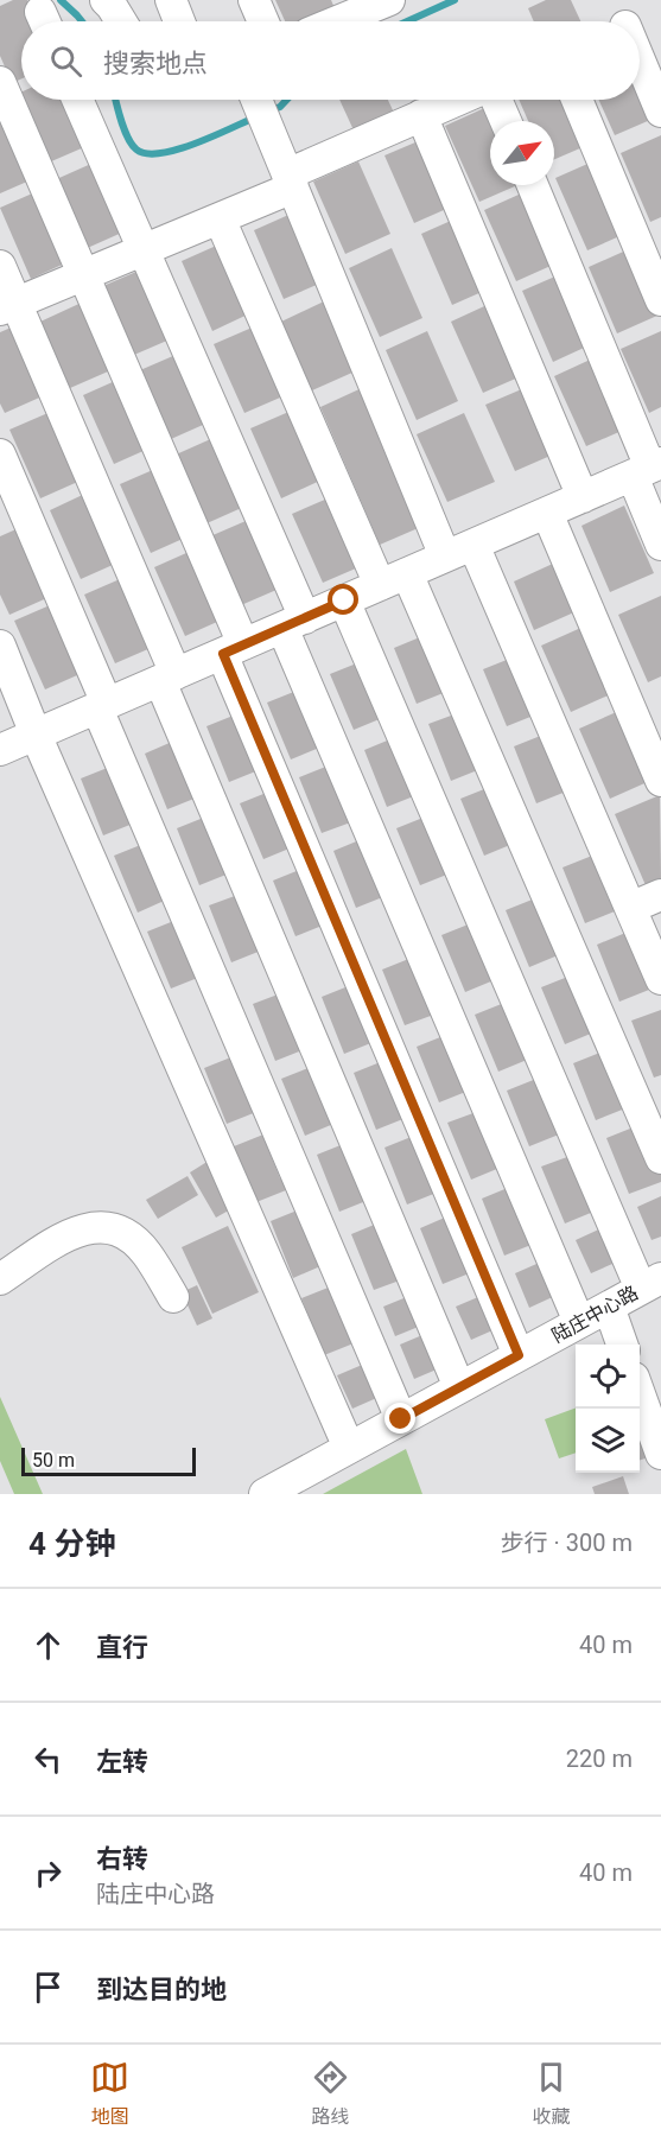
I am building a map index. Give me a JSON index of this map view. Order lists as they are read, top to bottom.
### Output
{
  "streets": {
    "street": ["陆庄中心路"]
  },
  "scale_bar": "50 m",
  "north": "top right",
  "page": {
    "search": "搜索地点",
    "scale": "50 m",
    "heading": ["4 分钟", "步行 · 300 m"],
    "list": [
      ["直行", "40 m"],
      ["左转", "220 m"],
      ["右转", "陆庄中心路", "40 m"],
      "到达目的地"
    ],
    "nav": ["地图", "路线", "收藏"]
  }
}
